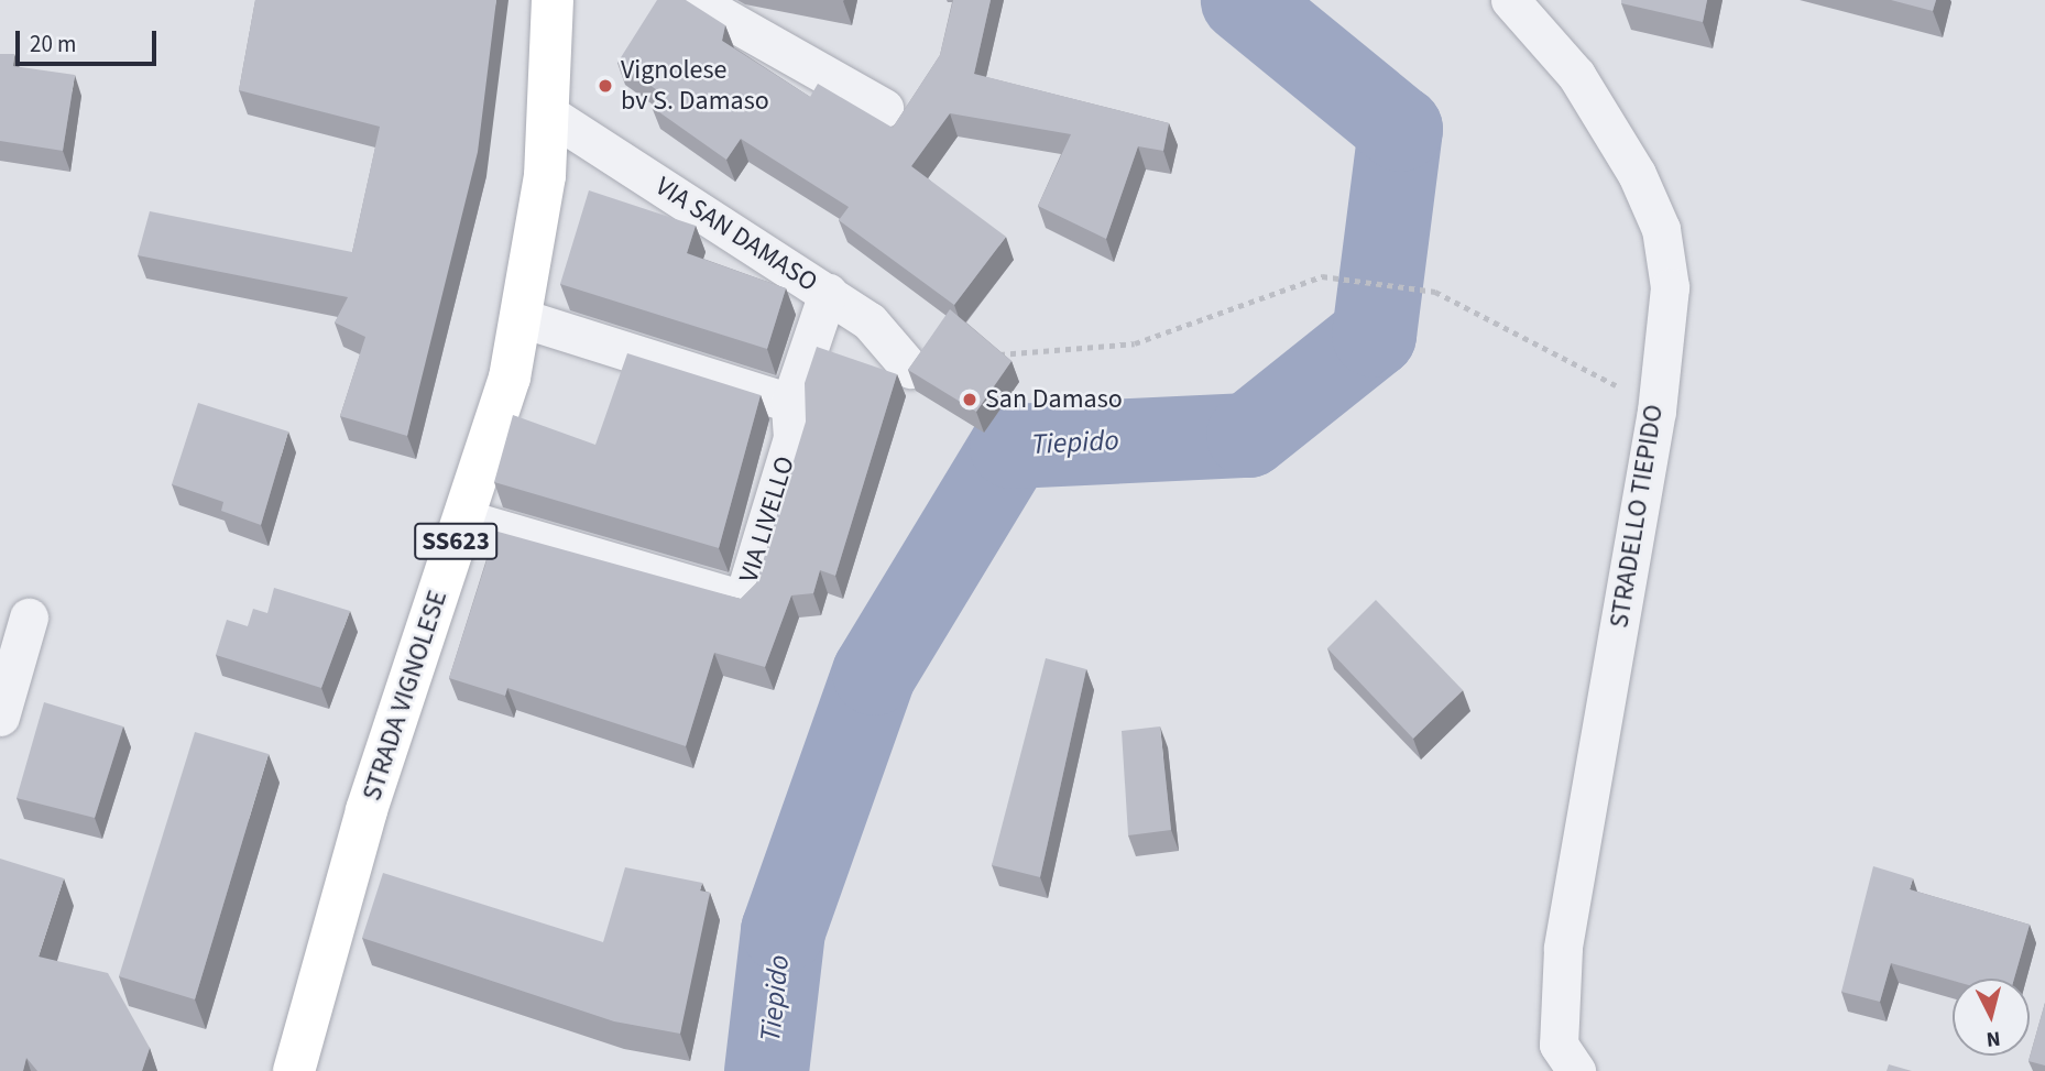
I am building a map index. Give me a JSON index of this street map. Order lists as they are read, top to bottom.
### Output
{
  "streets": {
    "main road": ["SS623", "STRADA VIGNOLESE"],
    "street": ["VIA SAN DAMASO", "STRADELLO TIEPIDO", "VIA LIVELLO"]
  },
  "crossings": [
    ["VIA SAN DAMASO", "VIA LIVELLO"],
    ["VIA SAN DAMASO", "STRADA VIGNOLESE"],
    ["VIA LIVELLO", "STRADA VIGNOLESE"]
  ],
  "water": ["Tiepido"],
  "places": ["Vignolese bv S. Damaso", "San Damaso"],
  "scale_bar": "20 m",
  "north": "bottom"
}
